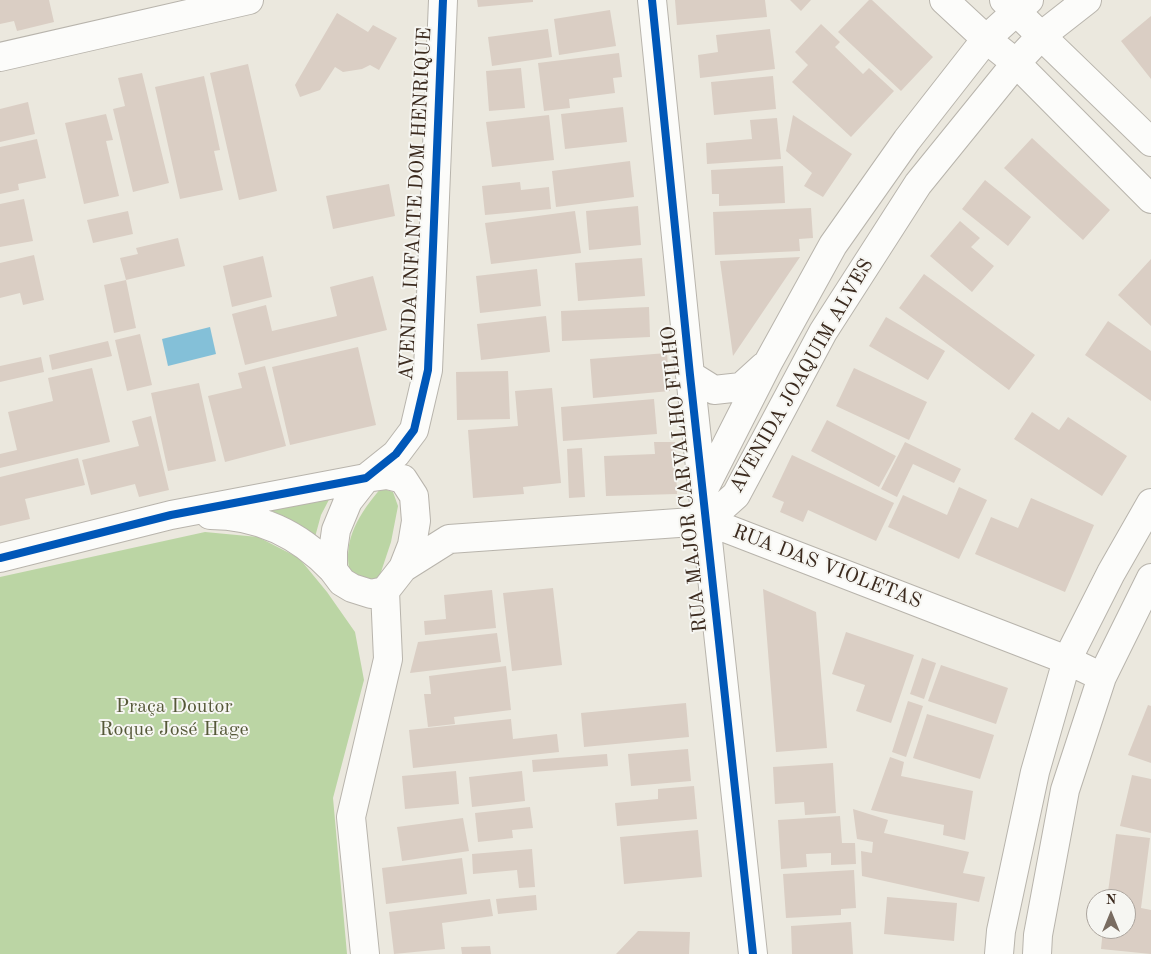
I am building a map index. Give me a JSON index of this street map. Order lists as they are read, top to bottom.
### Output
{
  "streets": {
    "street": [
      "AVENDA INFANTE DOM HENRIQUE",
      "AVENIDA JOAQUIM ALVES",
      "RUA MAJOR CARVALHO FILHO",
      "RUA DAS VIOLETAS"
    ]
  },
  "crossings": [
    ["AVENDA INFANTE DOM HENRIQUE", "RUA DAS VIOLETAS"],
    ["AVENIDA JOAQUIM ALVES", "RUA MAJOR CARVALHO FILHO"],
    ["AVENIDA JOAQUIM ALVES", "RUA DAS VIOLETAS"],
    ["RUA MAJOR CARVALHO FILHO", "RUA DAS VIOLETAS"]
  ],
  "parks": ["Praça Doutor Roque José Hage"],
  "north": "top"
}
